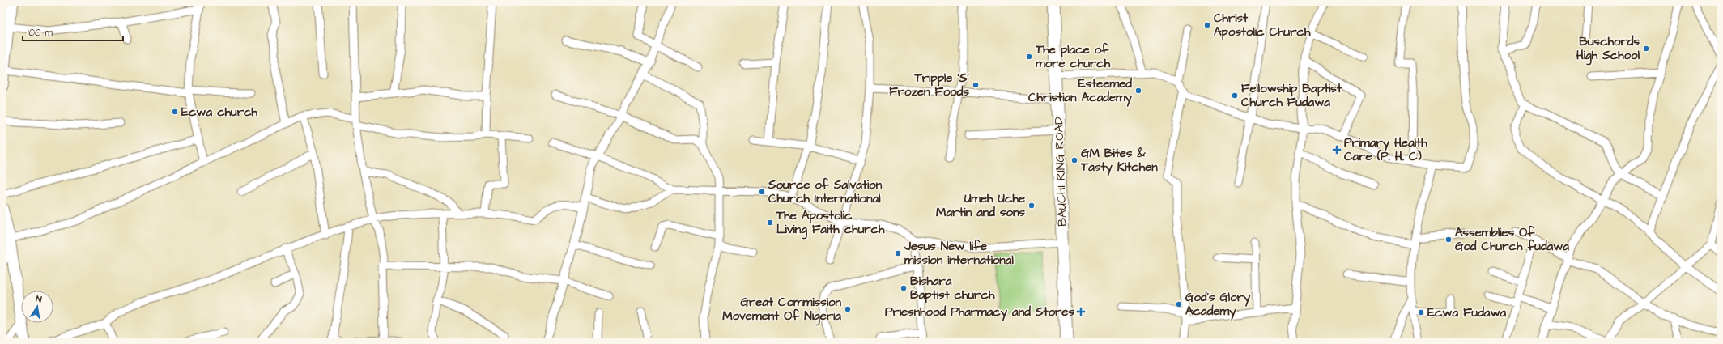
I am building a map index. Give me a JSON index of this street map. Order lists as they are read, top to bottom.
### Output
{
  "streets": {
    "main road": ["BAUCHI RING ROAD"]
  },
  "places": {
    "other": [
      "Christ Apostolic Church",
      "Buschords High School",
      "The place of more church",
      "Tripple 'S' Frozen Foods",
      "Esteemed Christian Academy",
      "Fellowship Baptist Church Fudawa",
      "Ecwa church",
      "GM Bites & Tasty Kitchen",
      "Source of Salvation Church International",
      "Umeh Uche Martin and sons",
      "The Apostolic Living Faith church",
      "Assemblies Of God Church fudawa",
      "Jesus New life mission international",
      "Bishara Baptist church",
      "God's Glory Academy",
      "Great Commission Movement Of Nigeria",
      "Ecwa Fudawa"
    ],
    "health": ["Primary Health Care (P. H. C)", "Priesnhood Pharmacy and Stores"]
  },
  "scale_bar": "100 m",
  "north": "top"
}
